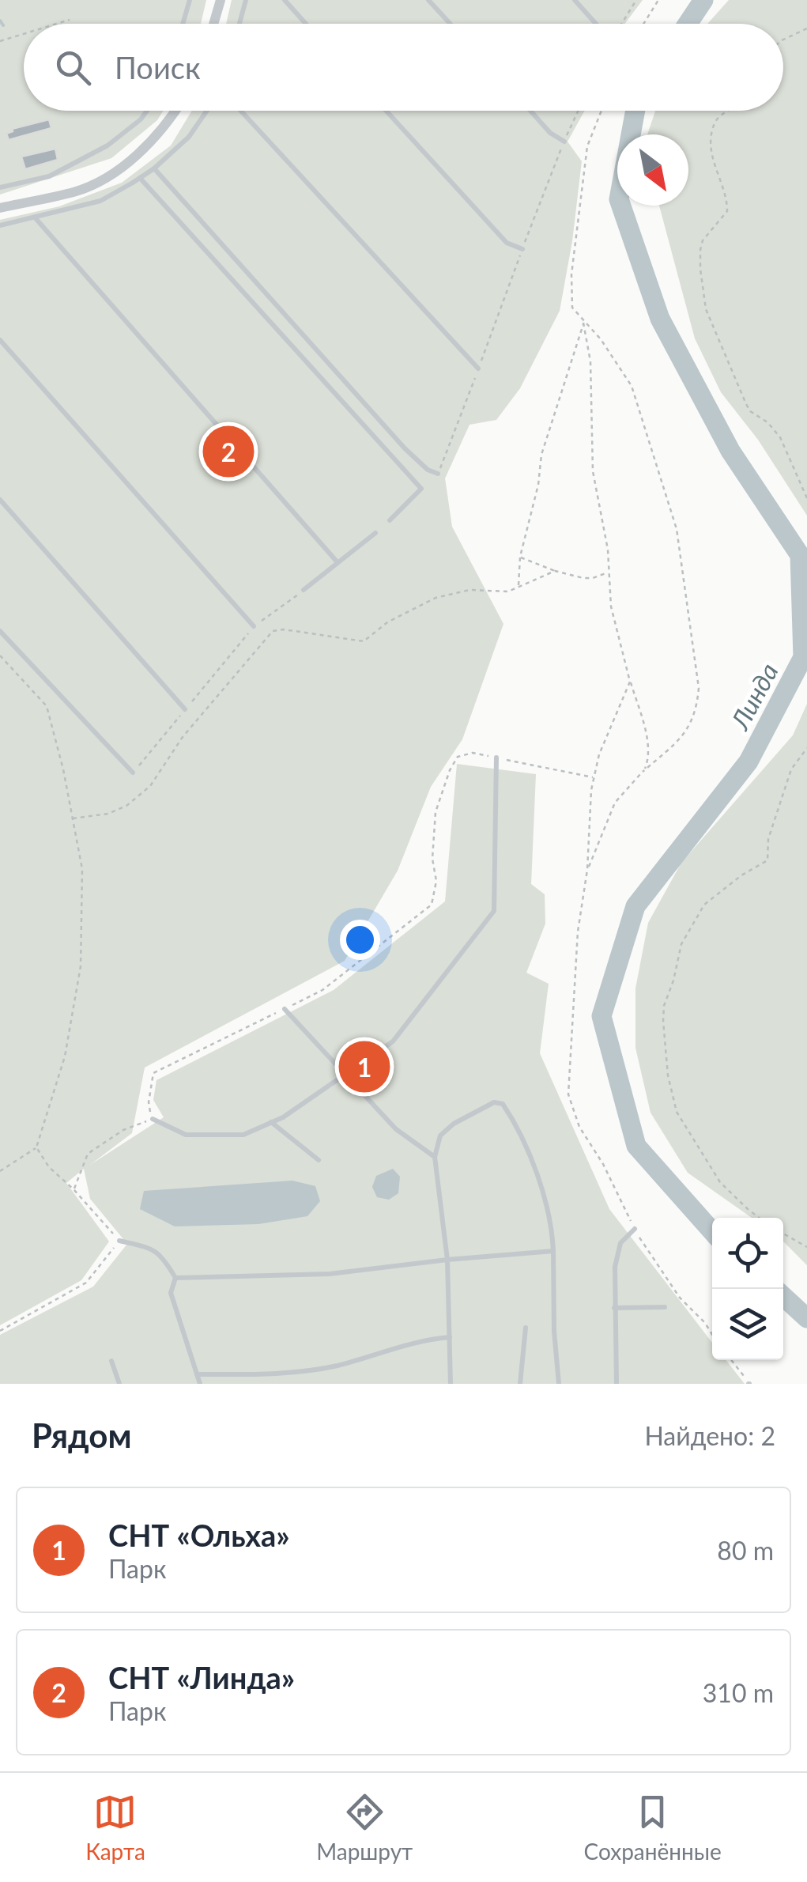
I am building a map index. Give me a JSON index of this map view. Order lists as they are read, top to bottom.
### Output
{
  "water": ["Линда"],
  "north": "bottom right",
  "page": {
    "search": "Поиск",
    "pins": ["2", "1"],
    "heading": ["Рядом", "Найдено: 2"],
    "list": [
      {
        "mark": "1",
        "name": "СНТ «Ольха»",
        "note": "Парк",
        "value": "80 m"
      },
      {
        "mark": "2",
        "name": "СНТ «Линда»",
        "note": "Парк",
        "value": "310 m"
      }
    ],
    "nav": ["Карта", "Маршрут", "Сохранённые"]
  }
}
